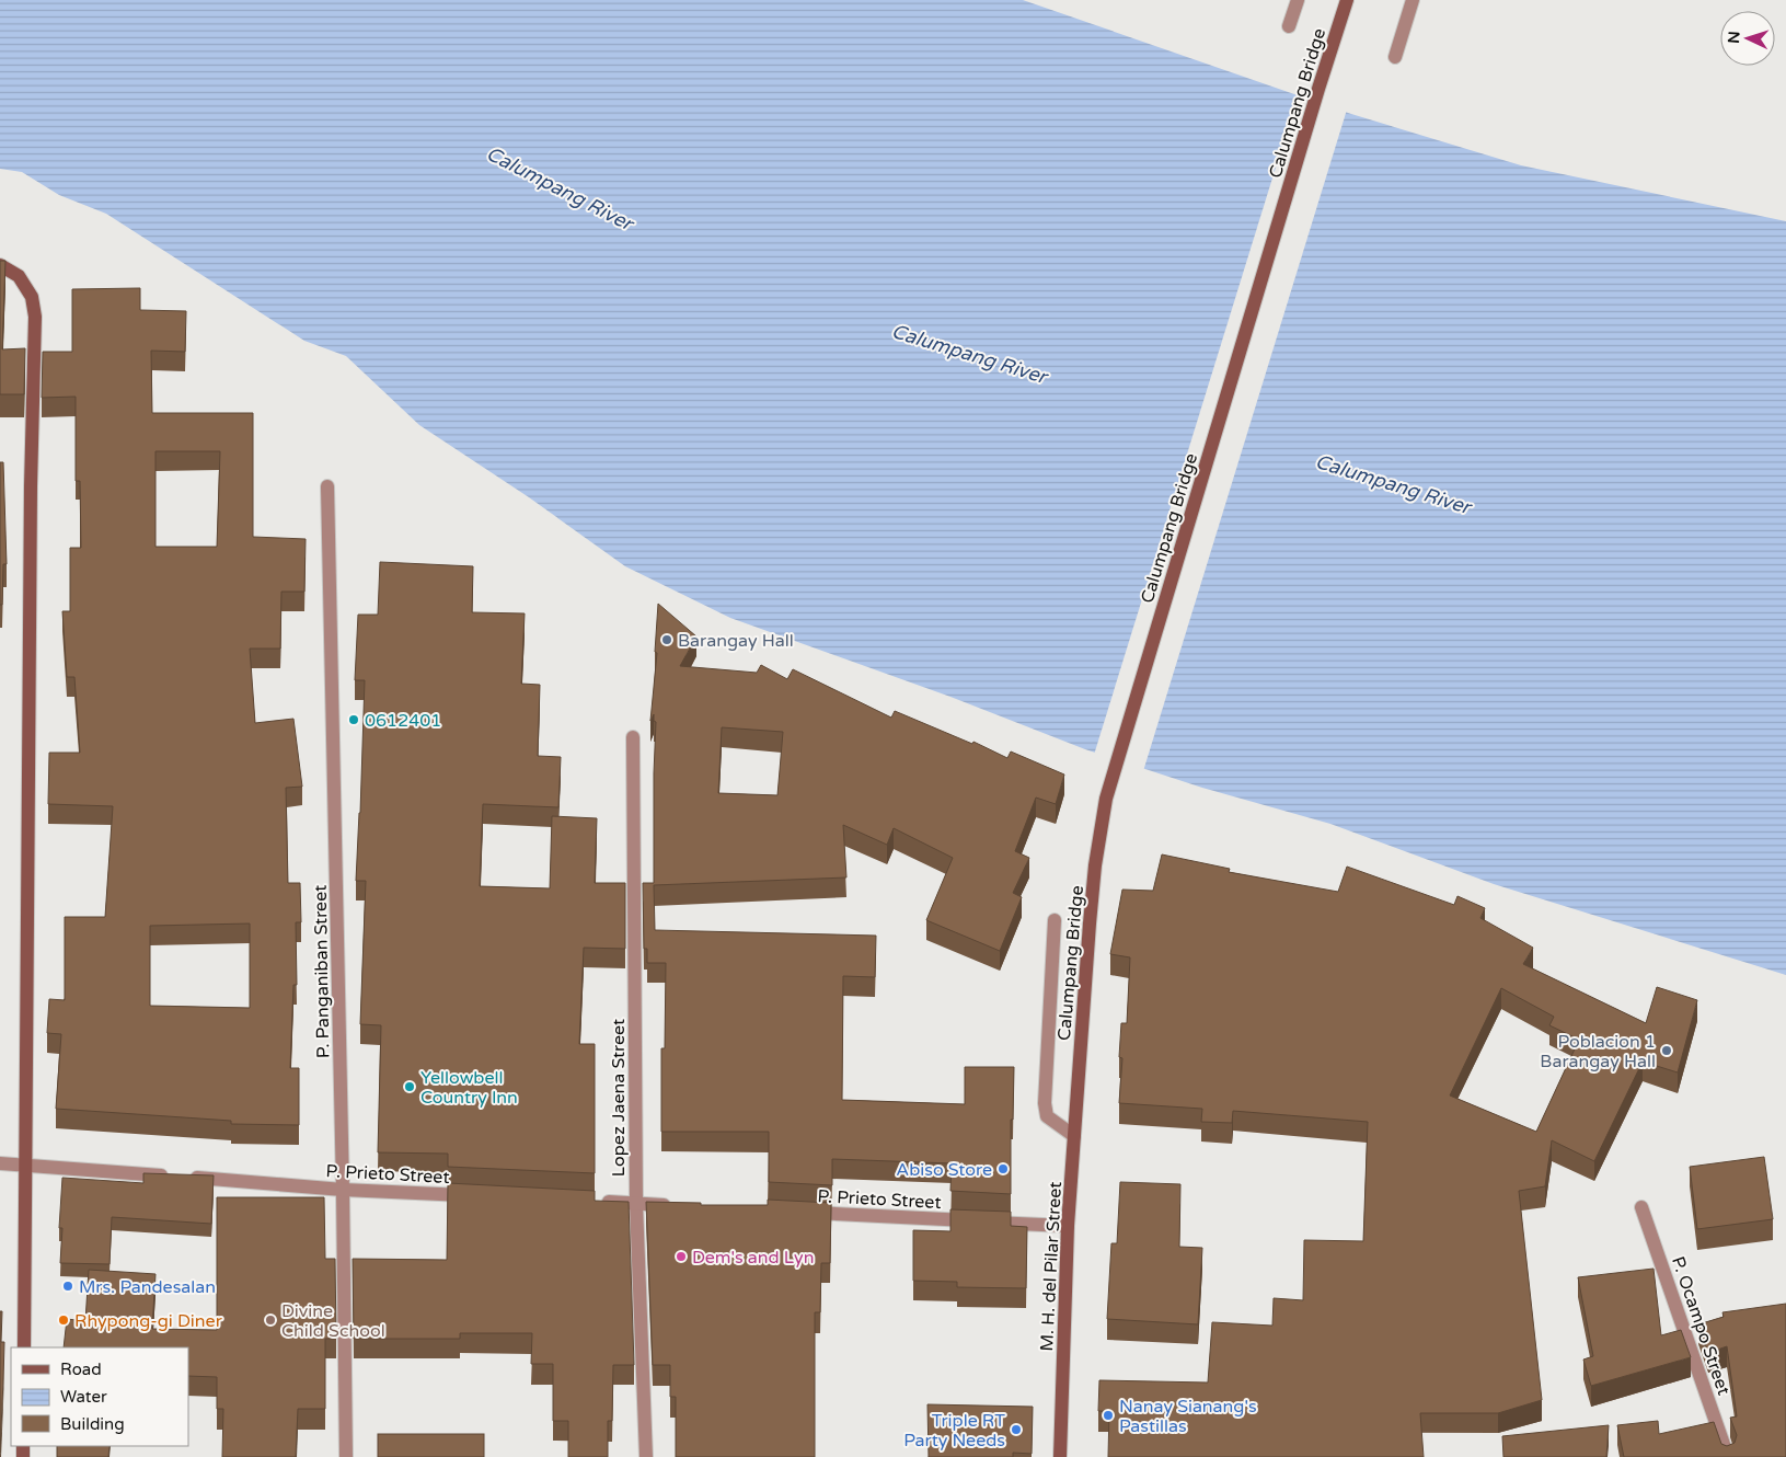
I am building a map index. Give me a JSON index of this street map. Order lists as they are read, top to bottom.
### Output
{
  "streets": {
    "main road": ["Calumpang Bridge", "M. H. del Pilar Street"],
    "street": [
      "P. Panganiban Street",
      "Lopez Jaena Street",
      "P. Prieto Street",
      "P. Ocampo Street"
    ]
  },
  "crossings": [
    ["Calumpang Bridge", "M. H. del Pilar Street"],
    ["P. Panganiban Street", "P. Prieto Street"],
    ["P. Prieto Street", "M. H. del Pilar Street"]
  ],
  "water": ["Calumpang River"],
  "places": [
    "Barangay Hall",
    "0612401",
    "Poblacion 1 Barangay Hall",
    "Yellowbell Country Inn",
    "Abiso Store",
    "Dem's and Lyn",
    "Mrs. Pandesalan",
    "Rhypong-gi Diner",
    "Divine Child School",
    "Nanay Sianang's Pastillas",
    "Triple RT Party Needs"
  ],
  "legend": ["Road", "Water", "Building"],
  "north": "left"
}
